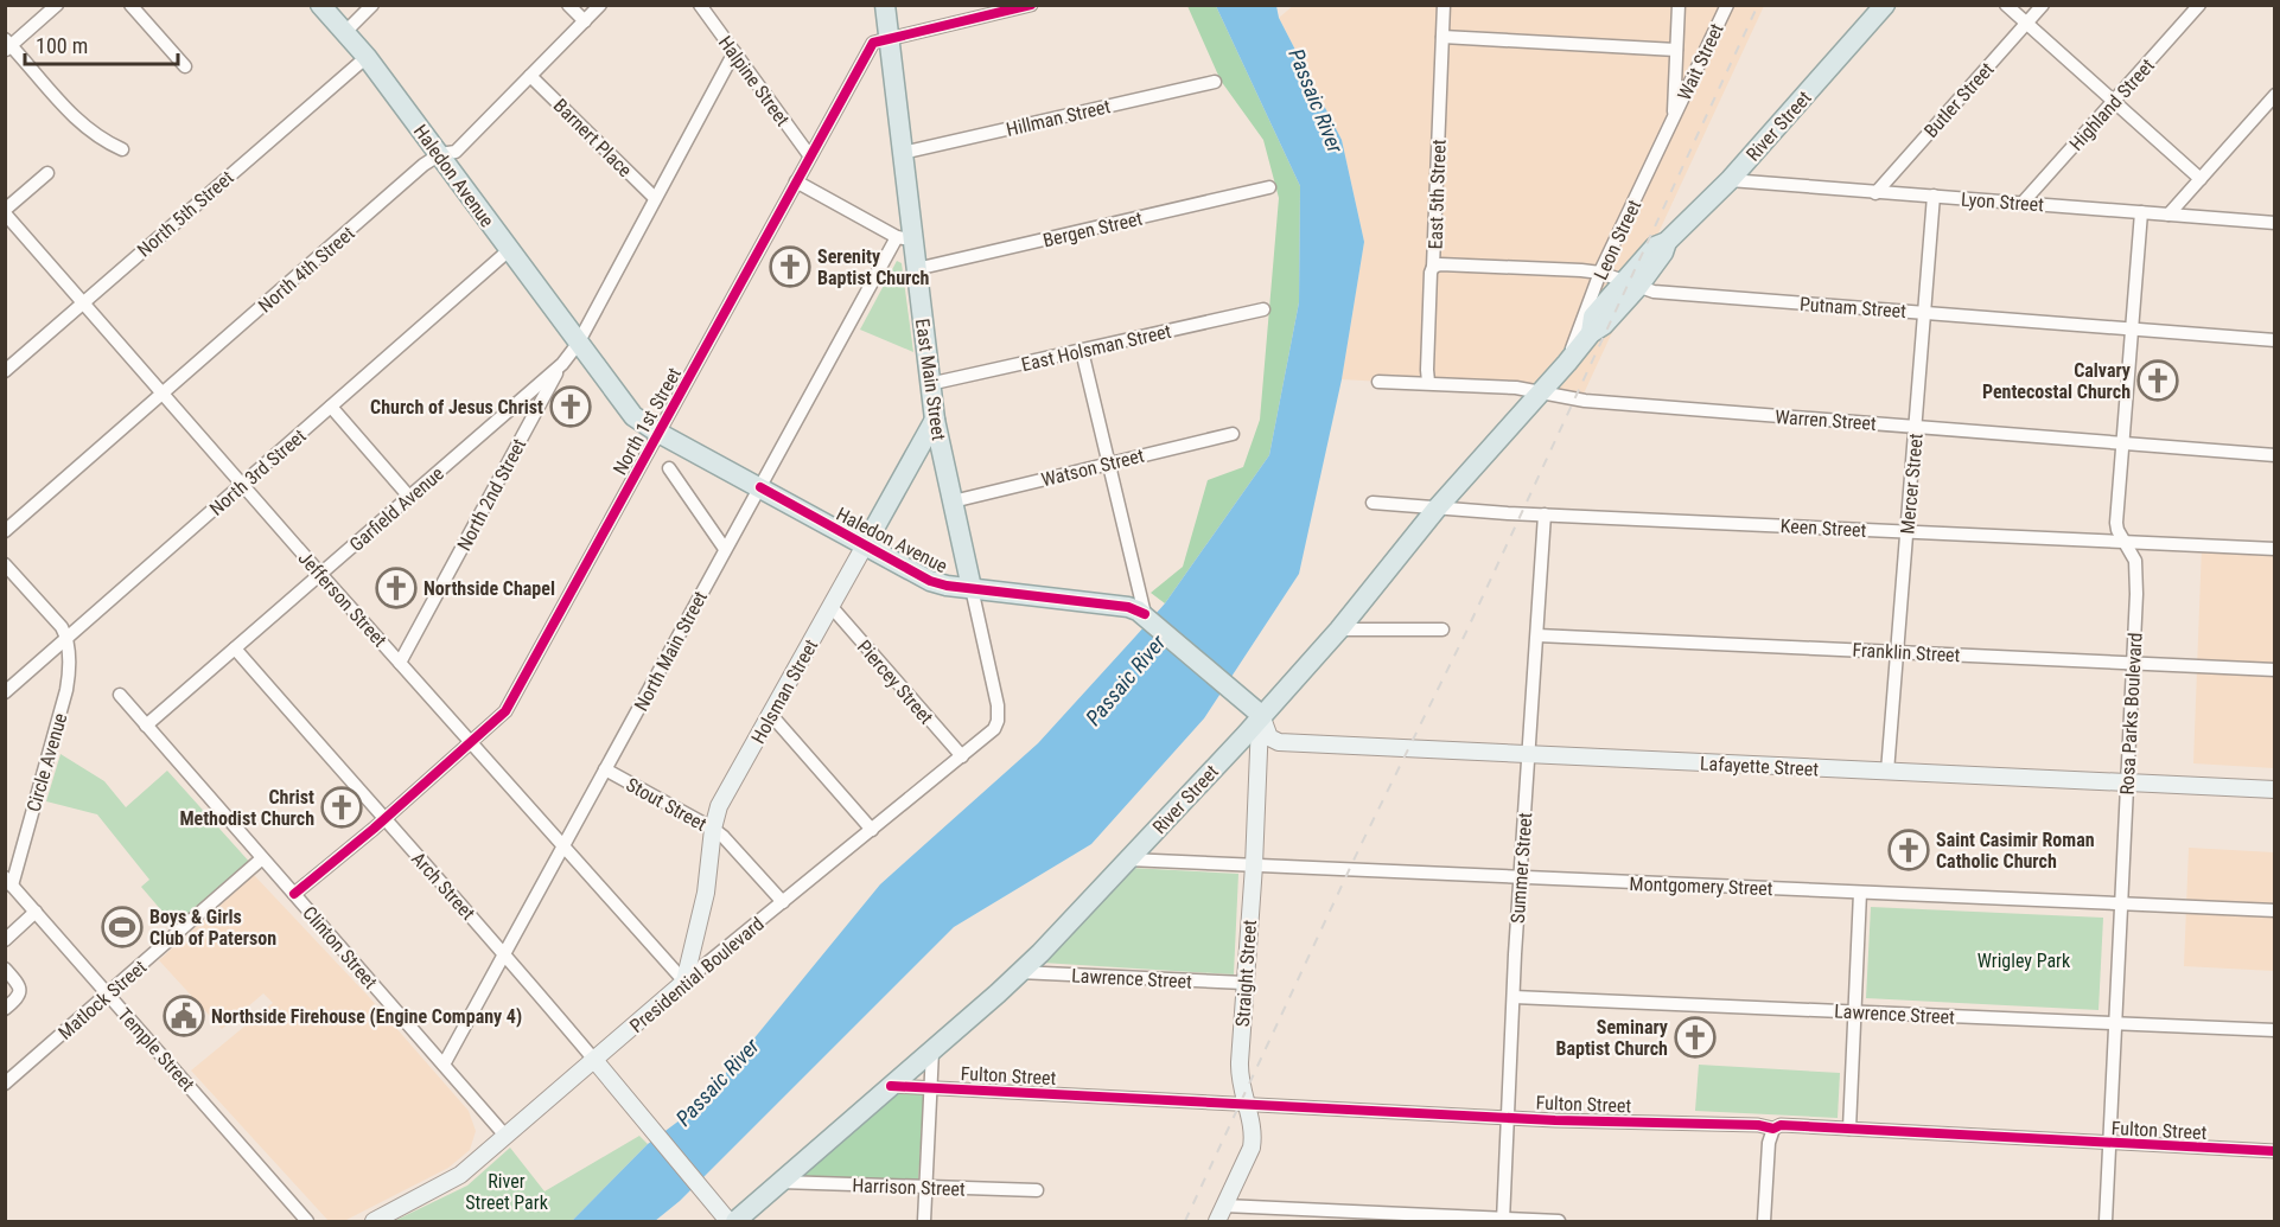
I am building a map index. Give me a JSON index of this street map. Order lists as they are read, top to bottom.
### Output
{
  "streets": {
    "main road": [
      "River Street",
      "Haledon Avenue",
      "East Main Street",
      "Holsman Street",
      "Lafayette Street",
      "Arch Street",
      "Straight Street",
      "Presidential Boulevard"
    ],
    "street": [
      "Wait Street",
      "Halpine Street",
      "Butler Street",
      "Highland Street",
      "Hillman Street",
      "Barnert Place",
      "East 5th Street",
      "Lyon Street",
      "North 5th Street",
      "Bergen Street",
      "Leon Street",
      "North 4th Street",
      "Putnam Street",
      "East Holsman Street",
      "Warren Street",
      "North 1st Street",
      "Watson Street",
      "North 3rd Street",
      "Mercer Street",
      "North 2nd Street",
      "Garfield Avenue",
      "Keen Street",
      "Jefferson Street",
      "North Main Street",
      "Franklin Street",
      "Piercey Street",
      "Rosa Parks Boulevard",
      "Circle Avenue",
      "Stout Street",
      "Summer Street",
      "Montgomery Street",
      "Clinton Street",
      "Lawrence Street",
      "Matlock Street",
      "Temple Street",
      "Fulton Street",
      "Harrison Street"
    ]
  },
  "crossings": [
    ["Wait Street", "Leon Street"],
    ["Halpine Street", "North 1st Street"],
    ["Butler Street", "Lyon Street"],
    ["Highland Street", "Lyon Street"],
    ["Hillman Street", "East Main Street"],
    ["River Street", "Lyon Street"],
    ["River Street", "Leon Street"],
    ["River Street", "Putnam Street"],
    ["River Street", "Warren Street"],
    ["River Street", "Keen Street"],
    ["River Street", "Lafayette Street"],
    ["River Street", "Montgomery Street"],
    ["River Street", "Straight Street"],
    ["River Street", "Lawrence Street"],
    ["River Street", "Fulton Street"],
    ["River Street", "Harrison Street"],
    ["Barnert Place", "North 4th Street"],
    ["Haledon Avenue", "North 5th Street"],
    ["Haledon Avenue", "North 4th Street"],
    ["Haledon Avenue", "East Main Street"],
    ["Haledon Avenue", "North 1st Street"],
    ["Haledon Avenue", "North 3rd Street"],
    ["Haledon Avenue", "Garfield Avenue"],
    ["Haledon Avenue", "North Main Street"],
    ["Haledon Avenue", "Holsman Street"],
    ["East 5th Street", "Putnam Street"],
    ["East 5th Street", "Warren Street"],
    ["Lyon Street", "Mercer Street"],
    ["Lyon Street", "Rosa Parks Boulevard"],
    ["North 5th Street", "Jefferson Street"],
    ["Bergen Street", "East Main Street"],
    ["Leon Street", "Putnam Street"],
    ["North 4th Street", "Jefferson Street"],
    ["Putnam Street", "Mercer Street"],
    ["Putnam Street", "Rosa Parks Boulevard"],
    ["East Holsman Street", "East Main Street"],
    ["East Main Street", "North 1st Street"],
    ["East Main Street", "Watson Street"],
    ["East Main Street", "North Main Street"],
    ["East Main Street", "Holsman Street"],
    ["East Main Street", "Presidential Boulevard"],
    ["Warren Street", "Mercer Street"],
    ["Warren Street", "Rosa Parks Boulevard"],
    ["North 1st Street", "Jefferson Street"],
    ["North 1st Street", "Arch Street"],
    ["North 1st Street", "Clinton Street"],
    ["North 3rd Street", "Jefferson Street"],
    ["North 3rd Street", "Circle Avenue"],
    ["Mercer Street", "Keen Street"],
    ["Mercer Street", "Franklin Street"],
    ["Mercer Street", "Lafayette Street"],
    ["North 2nd Street", "Garfield Avenue"],
    ["North 2nd Street", "Jefferson Street"],
    ["Garfield Avenue", "Jefferson Street"],
    ["Garfield Avenue", "Arch Street"],
    ["Garfield Avenue", "Clinton Street"],
    ["Keen Street", "Rosa Parks Boulevard"],
    ["Keen Street", "Summer Street"],
    ["Jefferson Street", "North Main Street"],
    ["Jefferson Street", "Holsman Street"],
    ["Jefferson Street", "Presidential Boulevard"],
    ["North Main Street", "Stout Street"],
    ["North Main Street", "Arch Street"],
    ["North Main Street", "Clinton Street"],
    ["Franklin Street", "Rosa Parks Boulevard"],
    ["Franklin Street", "Summer Street"],
    ["Piercey Street", "Holsman Street"],
    ["Piercey Street", "Presidential Boulevard"],
    ["Holsman Street", "Stout Street"],
    ["Holsman Street", "Presidential Boulevard"],
    ["Rosa Parks Boulevard", "Lafayette Street"],
    ["Rosa Parks Boulevard", "Montgomery Street"],
    ["Rosa Parks Boulevard", "Lawrence Street"],
    ["Rosa Parks Boulevard", "Fulton Street"],
    ["Circle Avenue", "Temple Street"],
    ["Lafayette Street", "Summer Street"],
    ["Lafayette Street", "Straight Street"],
    ["Stout Street", "Presidential Boulevard"],
    ["Summer Street", "Montgomery Street"],
    ["Summer Street", "Lawrence Street"],
    ["Summer Street", "Fulton Street"],
    ["Arch Street", "Presidential Boulevard"],
    ["Montgomery Street", "Straight Street"],
    ["Clinton Street", "Presidential Boulevard"],
    ["Clinton Street", "Matlock Street"],
    ["Straight Street", "Lawrence Street"],
    ["Straight Street", "Fulton Street"],
    ["Matlock Street", "Temple Street"]
  ],
  "water": ["Passaic River"],
  "parks": ["Wrigley Park", "River Street Park"],
  "places": {
    "church": [
      "Serenity Baptist Church",
      "Calvary Pentecostal Church",
      "Church of Jesus Christ",
      "Northside Chapel",
      "Christ Methodist Church",
      "Saint Casimir Roman Catholic Church",
      "Seminary Baptist Church"
    ],
    "sports": ["Boys & Girls Club of Paterson"],
    "public building": ["Northside Firehouse (Engine Company 4)"]
  },
  "scale_bar": "100 m"
}
